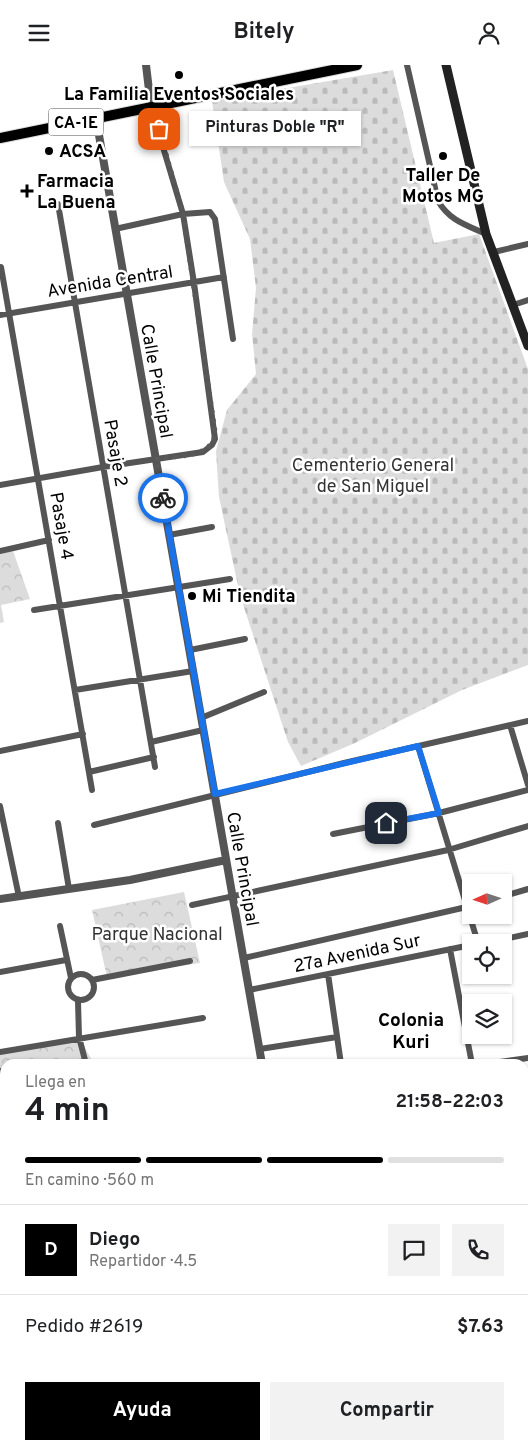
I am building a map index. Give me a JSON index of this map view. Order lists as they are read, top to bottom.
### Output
{
  "streets": {
    "highway": ["CA-1E"],
    "street": [
      "Avenida Central",
      "Calle Principal",
      "Pasaje 2",
      "Pasaje 4",
      "27a Avenida Sur"
    ]
  },
  "crossings": [
    ["CA-1E", "Calle Principal"],
    ["Avenida Central", "Calle Principal"],
    ["Avenida Central", "Pasaje 2"],
    ["Avenida Central", "Pasaje 4"],
    ["Calle Principal", "27a Avenida Sur"]
  ],
  "districts": ["Colonia Kuri"],
  "parks": ["Cementerio General de San Miguel", "Parque Nacional"],
  "places": {
    "other": [
      "La Familia Eventos Sociales",
      "Pinturas Doble \"R\"",
      "ACSA",
      "Taller De Motos MG",
      "Mi Tiendita"
    ],
    "health": ["Farmacia La Buena"]
  },
  "north": "left",
  "page": {
    "header": "Bitely",
    "bubble": "Pinturas Doble \"R\"",
    "heading": ["4 min", "Llega en", "21:58–22:03"],
    "panel": [
      "Diego",
      "Repartidor · 4.5",
      "Pedido #2619",
      "$7.63"
    ],
    "bar": "En camino · 560 m",
    "round": "D",
    "buttons": ["Ayuda", "Compartir"]
  }
}
